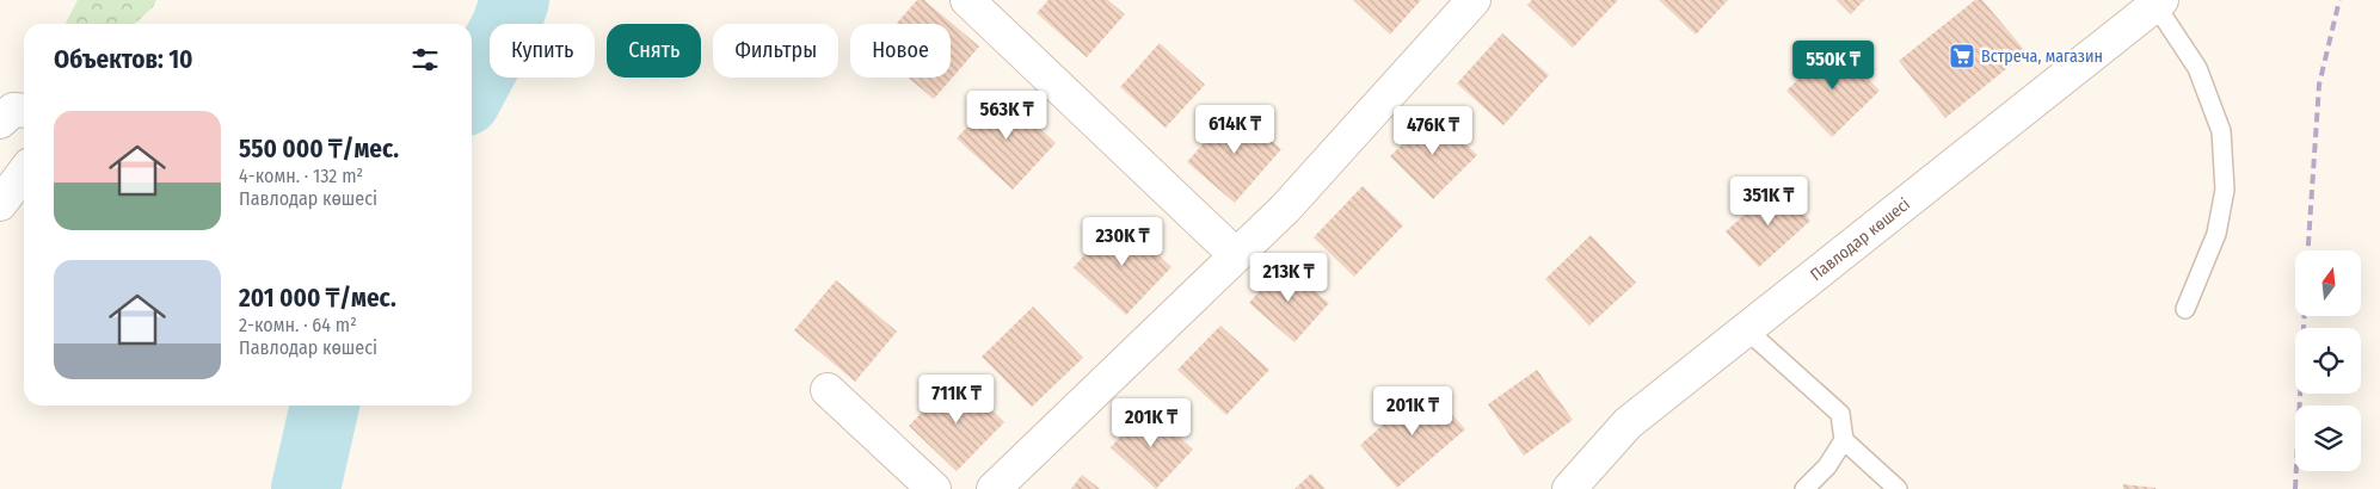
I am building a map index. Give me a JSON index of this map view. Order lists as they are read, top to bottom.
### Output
{
  "streets": {
    "street": ["Павлодар көшесі"]
  },
  "places": {
    "supermarket": ["Встреча, магазин"]
  },
  "north": "top",
  "page": {
    "chip": [
      "Купить",
      "Снять",
      "Фильтры",
      "Новое"
    ],
    "heading": "Объектов: 10",
    "price": [
      "550K ₸",
      "563K ₸",
      "614K ₸",
      "476K ₸",
      "351K ₸",
      "230K ₸",
      "213K ₸",
      "711K ₸",
      "201K ₸",
      "201K ₸"
    ],
    "list": [
      {
        "name": "550 000 ₸/мес.",
        "note": "4-комн. · 132 m² · Павлодар көшесі"
      },
      {
        "name": "201 000 ₸/мес.",
        "note": "2-комн. · 64 m² · Павлодар көшесі"
      }
    ]
  }
}
